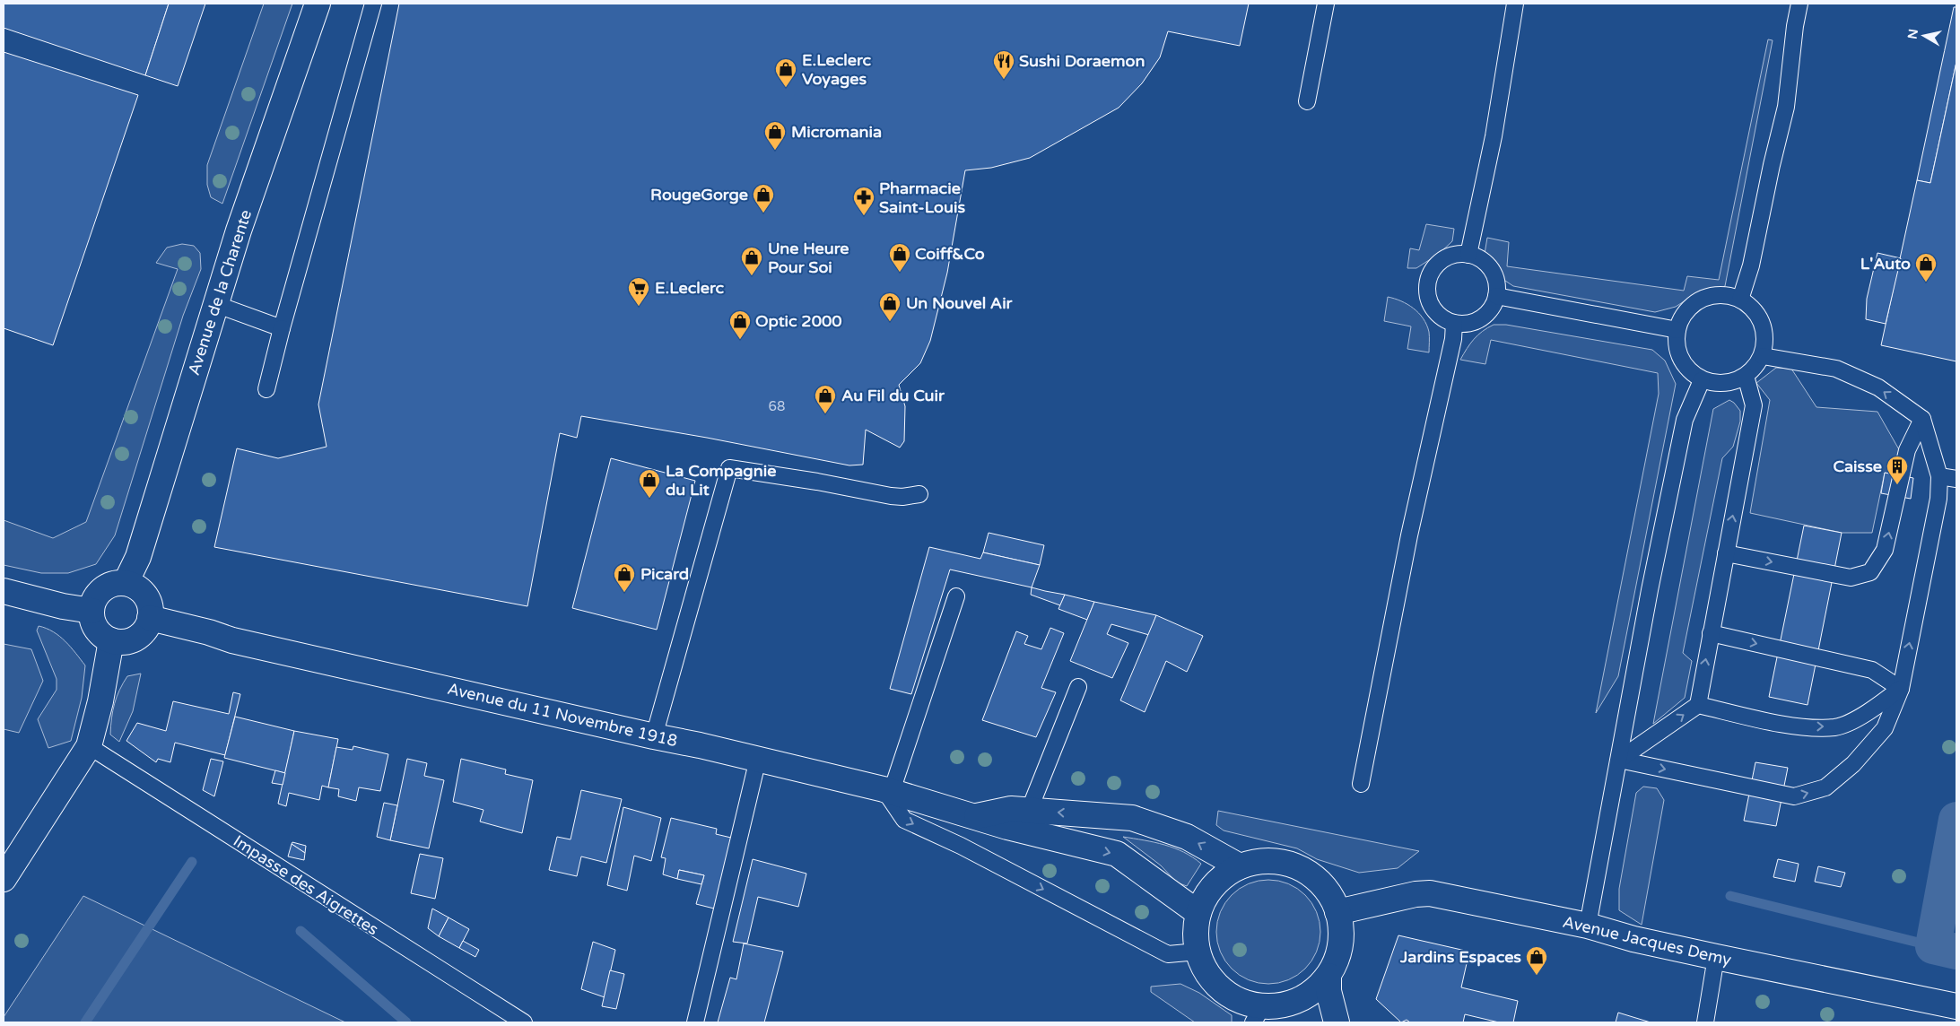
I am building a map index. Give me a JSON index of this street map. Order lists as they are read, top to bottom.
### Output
{
  "streets": {
    "main road": ["Avenue de la Charente", "Avenue du 11 Novembre 1918", "Avenue Jacques Demy"],
    "lane": ["Impasse des Aigrettes"]
  },
  "crossings": [
    ["Avenue de la Charente", "Avenue du 11 Novembre 1918"],
    ["Avenue du 11 Novembre 1918", "Avenue Jacques Demy"]
  ],
  "places": {
    "restaurant": ["Sushi Doraemon"],
    "shop": [
      "E.Leclerc Voyages",
      "Micromania",
      "RougeGorge",
      "Coiff&Co",
      "Une Heure Pour Soi",
      "L'Auto",
      "Un Nouvel Air",
      "Optic 2000",
      "Au Fil du Cuir",
      "La Compagnie du Lit",
      "Picard",
      "Jardins Espaces"
    ],
    "pharmacy": ["Pharmacie Saint-Louis"],
    "supermarket": ["E.Leclerc"],
    "building": ["Caisse"]
  },
  "house_numbers": ["68"],
  "north": "left"
}
